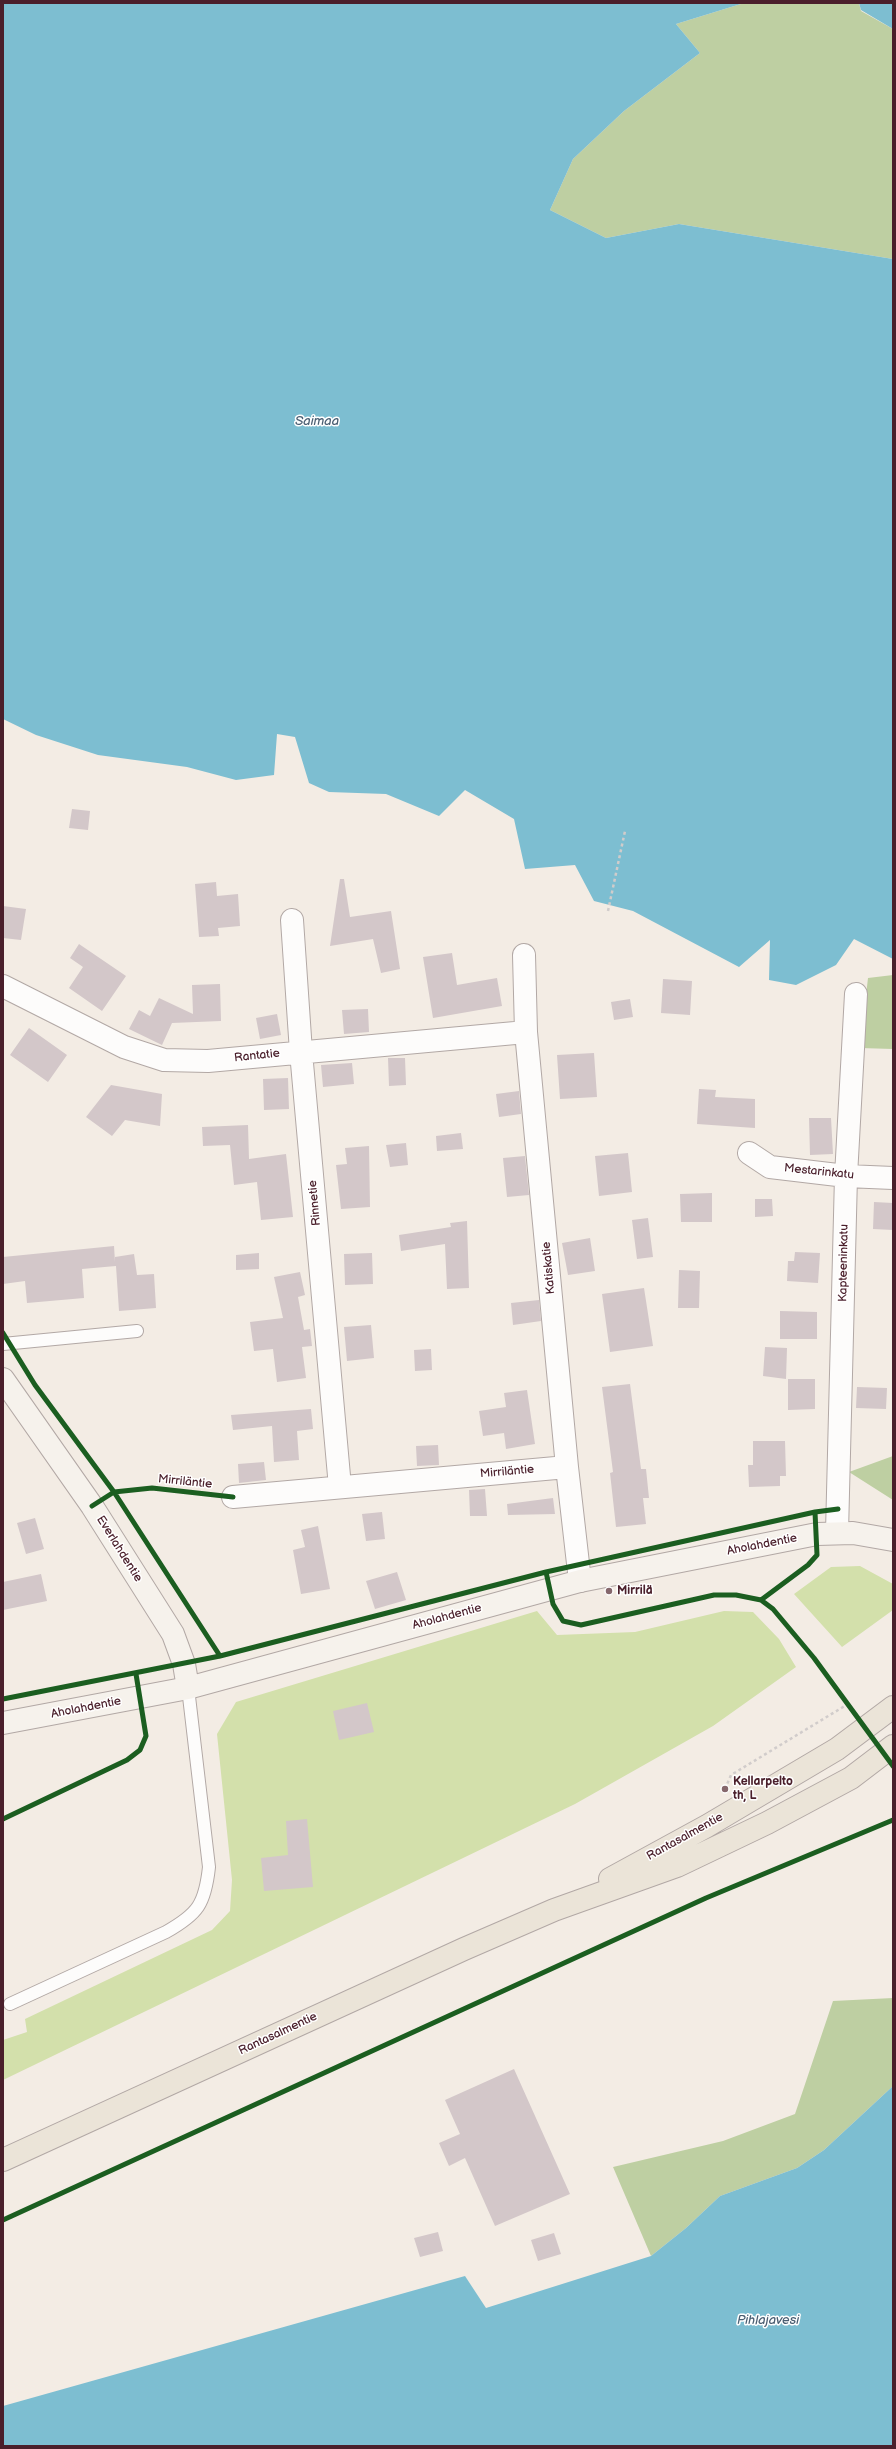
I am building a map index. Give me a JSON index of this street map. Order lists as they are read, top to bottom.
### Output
{
  "streets": {
    "highway": ["Rantasalmentie"],
    "street": [
      "Rantatie",
      "Mestarinkatu",
      "Rinnetie",
      "Kapteeninkatu",
      "Katiskatie",
      "Mirriläntie",
      "Aholahdentie",
      "Everlahdentie"
    ]
  },
  "crossings": [
    ["Rantatie", "Rinnetie"],
    ["Rantatie", "Katiskatie"],
    ["Mestarinkatu", "Kapteeninkatu"],
    ["Rinnetie", "Mirriläntie"],
    ["Kapteeninkatu", "Aholahdentie"],
    ["Katiskatie", "Mirriläntie"],
    ["Katiskatie", "Aholahdentie"],
    ["Aholahdentie", "Everlahdentie"]
  ],
  "water": ["Saimaa", "Pihlajavesi"],
  "places": ["Mirrilä", "Kellarpelto th, L"]
}
